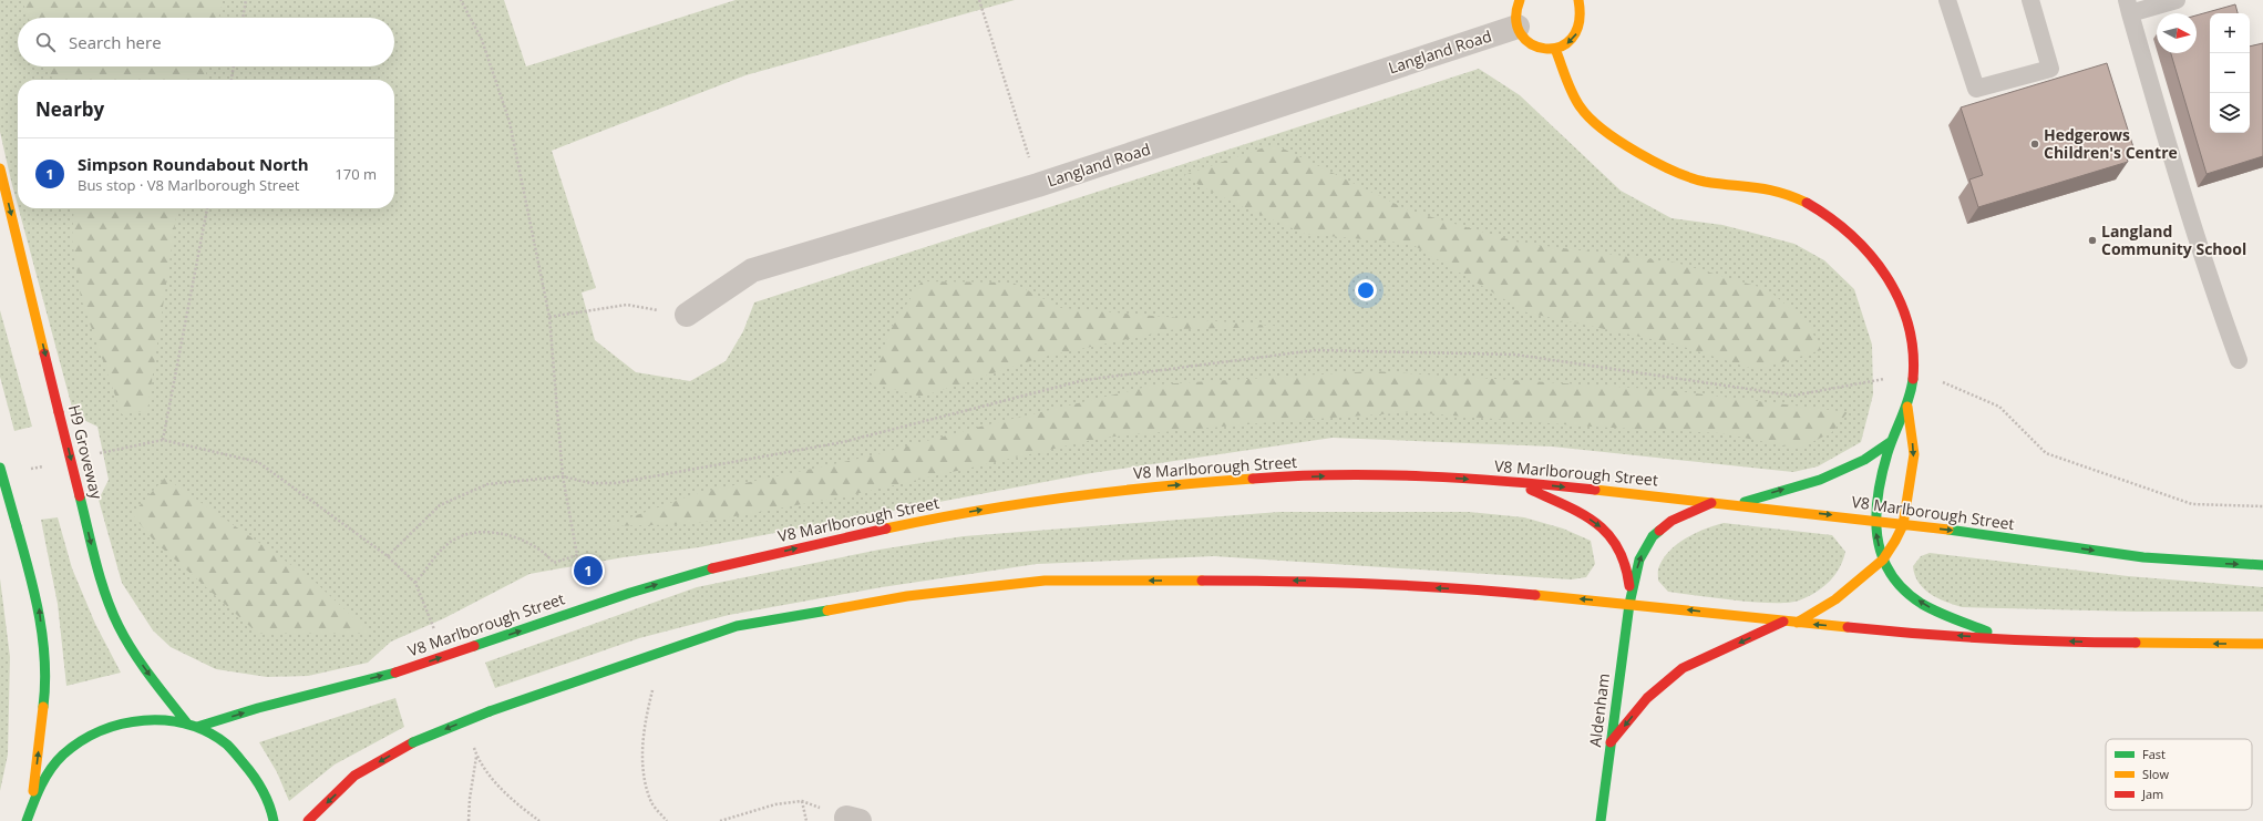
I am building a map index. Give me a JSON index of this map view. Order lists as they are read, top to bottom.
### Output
{
  "streets": {
    "street": [
      "Langland Road",
      "H9 Groveway",
      "V8 Marlborough Street",
      "Aldenham"
    ]
  },
  "crossings": [
    ["H9 Groveway", "V8 Marlborough Street"]
  ],
  "places": ["Hedgerows Children's Centre", "Langland Community School"],
  "legend": ["Fast", "Slow", "Jam"],
  "north": "right",
  "page": {
    "map_buttons": ["+", "−"],
    "search": "Search here",
    "heading": "Nearby",
    "list": [
      {
        "mark": "1",
        "name": "Simpson Roundabout North",
        "note": "Bus stop · V8 Marlborough Street",
        "value": "170 m"
      }
    ],
    "pins": "1"
  }
}
